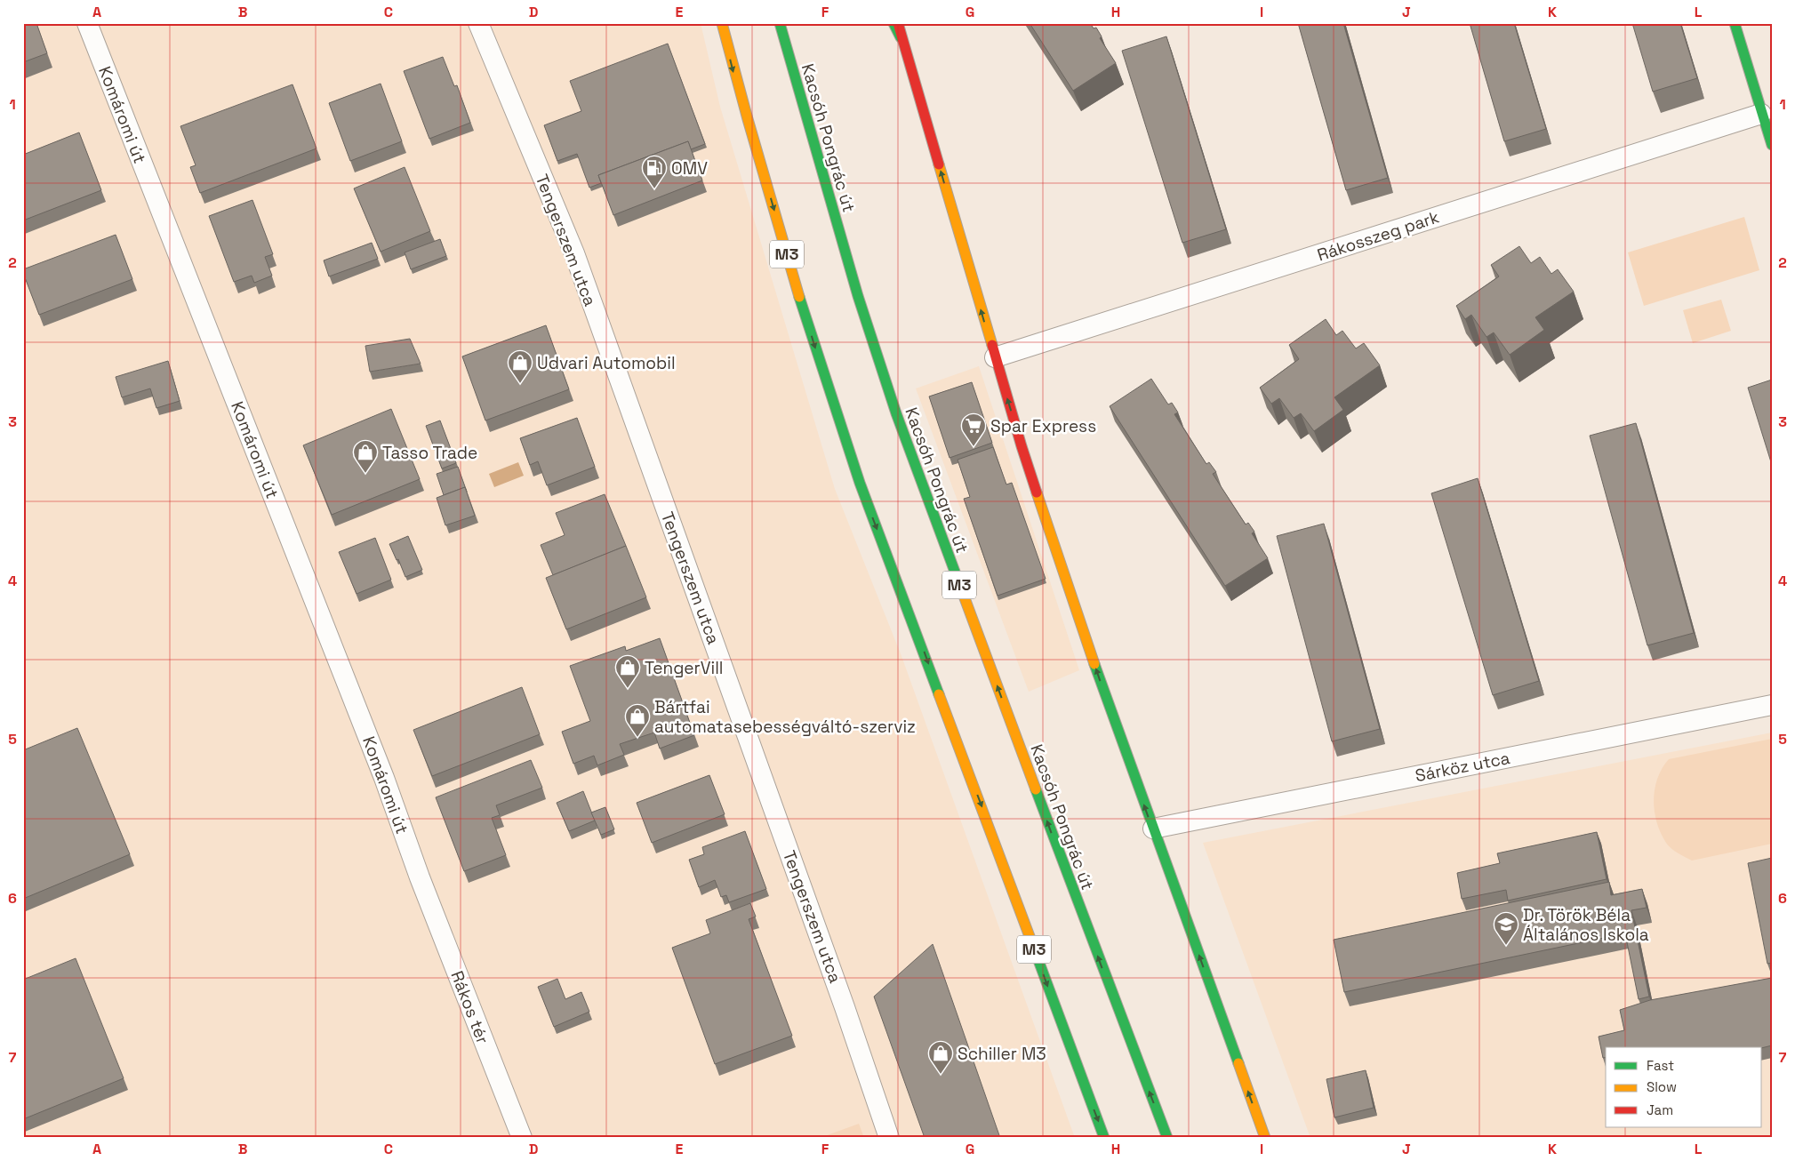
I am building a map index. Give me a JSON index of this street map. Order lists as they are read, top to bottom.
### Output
{
  "streets": {
    "main road": ["Kacsóh Pongrác út", "M3"],
    "street": [
      "Komáromi út",
      "Rákosszeg park",
      "Tengerszem utca",
      "Sárköz utca",
      "Rákos tér"
    ]
  },
  "crossings": [
    ["Komáromi út", "Rákos tér"]
  ],
  "places": {
    "fuel station": ["OMV"],
    "shop": [
      "Udvari Automobil",
      "Tasso Trade",
      "TengerVill",
      "Bártfai automatasebességváltó-szerviz",
      "Schiller M3"
    ],
    "supermarket": ["Spar Express"],
    "school or university": ["Dr. Török Béla Általános Iskola"]
  },
  "legend": ["Fast", "Slow", "Jam"],
  "grid": {
    "columns": [
      "A",
      "B",
      "C",
      "D",
      "E",
      "F",
      "G",
      "H",
      "I",
      "J",
      "K",
      "L"
    ],
    "rows": [
      "1",
      "2",
      "3",
      "4",
      "5",
      "6",
      "7"
    ]
  }
}
